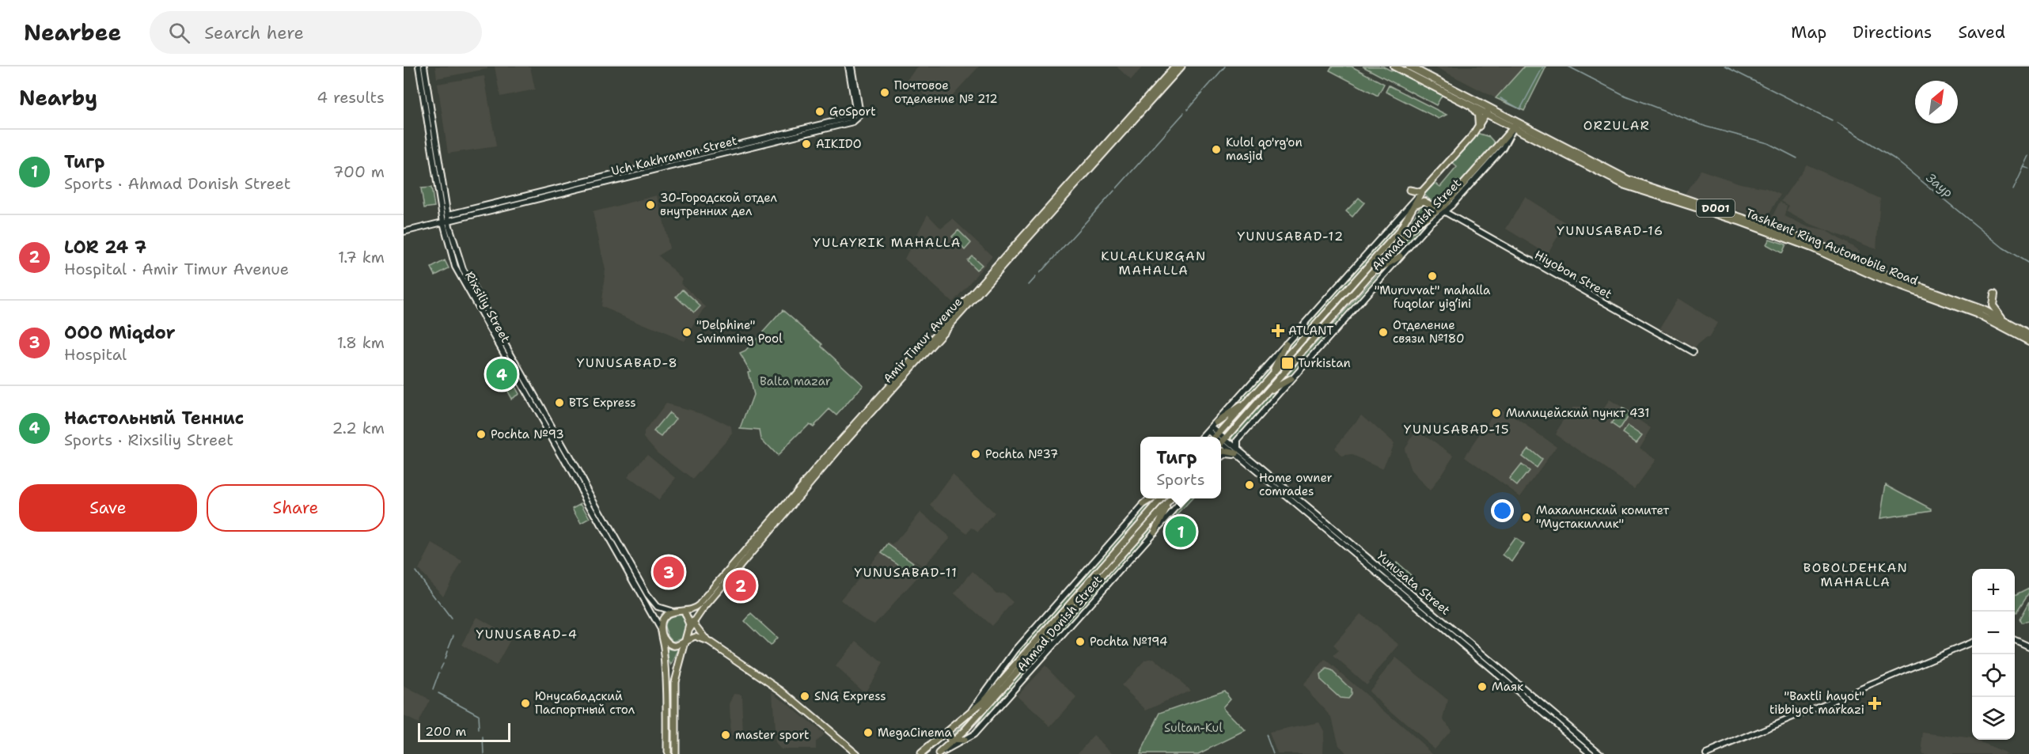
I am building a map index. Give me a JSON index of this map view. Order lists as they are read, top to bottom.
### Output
{
  "streets": {
    "highway": ["D001", "Tashkent Ring Automobile Road"],
    "main road": [
      "Uch Kakhramon Street",
      "Ahmad Donish Street",
      "Hiyobon Street",
      "Rixsiliy Street",
      "Amir Timur Avenue",
      "Yunusata Street"
    ]
  },
  "crossings": [
    ["Uch Kakhramon Street", "Rixsiliy Street"],
    ["Ahmad Donish Street", "Tashkent Ring Automobile Road"],
    ["Ahmad Donish Street", "Hiyobon Street"],
    ["Ahmad Donish Street", "Yunusata Street"],
    ["Rixsiliy Street", "Amir Timur Avenue"]
  ],
  "districts": [
    "ORZULAR",
    "YUNUSABAD-16",
    "YUNUSABAD-12",
    "YULAYRIK MAHALLA",
    "KULALKURGAN MAHALLA",
    "YUNUSABAD-8",
    "YUNUSABAD-15",
    "BOBOLDEHKAN MAHALLA",
    "YUNUSABAD-11",
    "YUNUSABAD-4"
  ],
  "water": ["Заур"],
  "parks": ["Balta mazar", "Sultan-Kul"],
  "places": {
    "other": [
      "Почтовое отделение № 212",
      "GoSport",
      "AIKIDO",
      "Kulol qo'rg'on masjid",
      "30-Городской отдел внутренних дел",
      "\"Muruvvat\" mahalla fuqolar yig‘ini",
      "\"Delphine\" Swimming Pool",
      "Отделение связи №180",
      "BTS Express",
      "Милицейский пункт 431",
      "Pochta №93",
      "Pochta №37",
      "Home owner comrades",
      "Махалинский комитет \"Мустакиллик\"",
      "Pochta №194",
      "Маяк",
      "SNG Express",
      "Юнусабадский Паспортный стол",
      "MegaCinema",
      "master sport"
    ],
    "health": ["ATLANT", "\"Baxtli hayot\" tibbiyot markazi"],
    "transit": ["Turkistan"]
  },
  "scale_bar": "200 m",
  "north": "top right",
  "page": {
    "header": "Nearbee",
    "search": "Search here",
    "nav": ["Map", "Directions", "Saved"],
    "heading": ["Nearby", "4 results"],
    "list": [
      {
        "mark": "1",
        "name": "Тигр",
        "note": "Sports · Ahmad Donish Street",
        "value": "700 m"
      },
      {
        "mark": "2",
        "name": "LOR 24 7",
        "note": "Hospital · Amir Timur Avenue",
        "value": "1.7 km"
      },
      {
        "mark": "3",
        "name": "OOO Miqdor",
        "note": "Hospital",
        "value": "1.8 km"
      },
      {
        "mark": "4",
        "name": "Настольный Теннис",
        "note": "Sports · Rixsiliy Street",
        "value": "2.2 km"
      }
    ],
    "pins": [
      "4",
      "1",
      "3",
      "2"
    ],
    "popup": ["Тигр", "Sports"],
    "buttons": ["Save", "Share"],
    "map_buttons": ["+", "−"],
    "scale": "200 m"
  }
}
